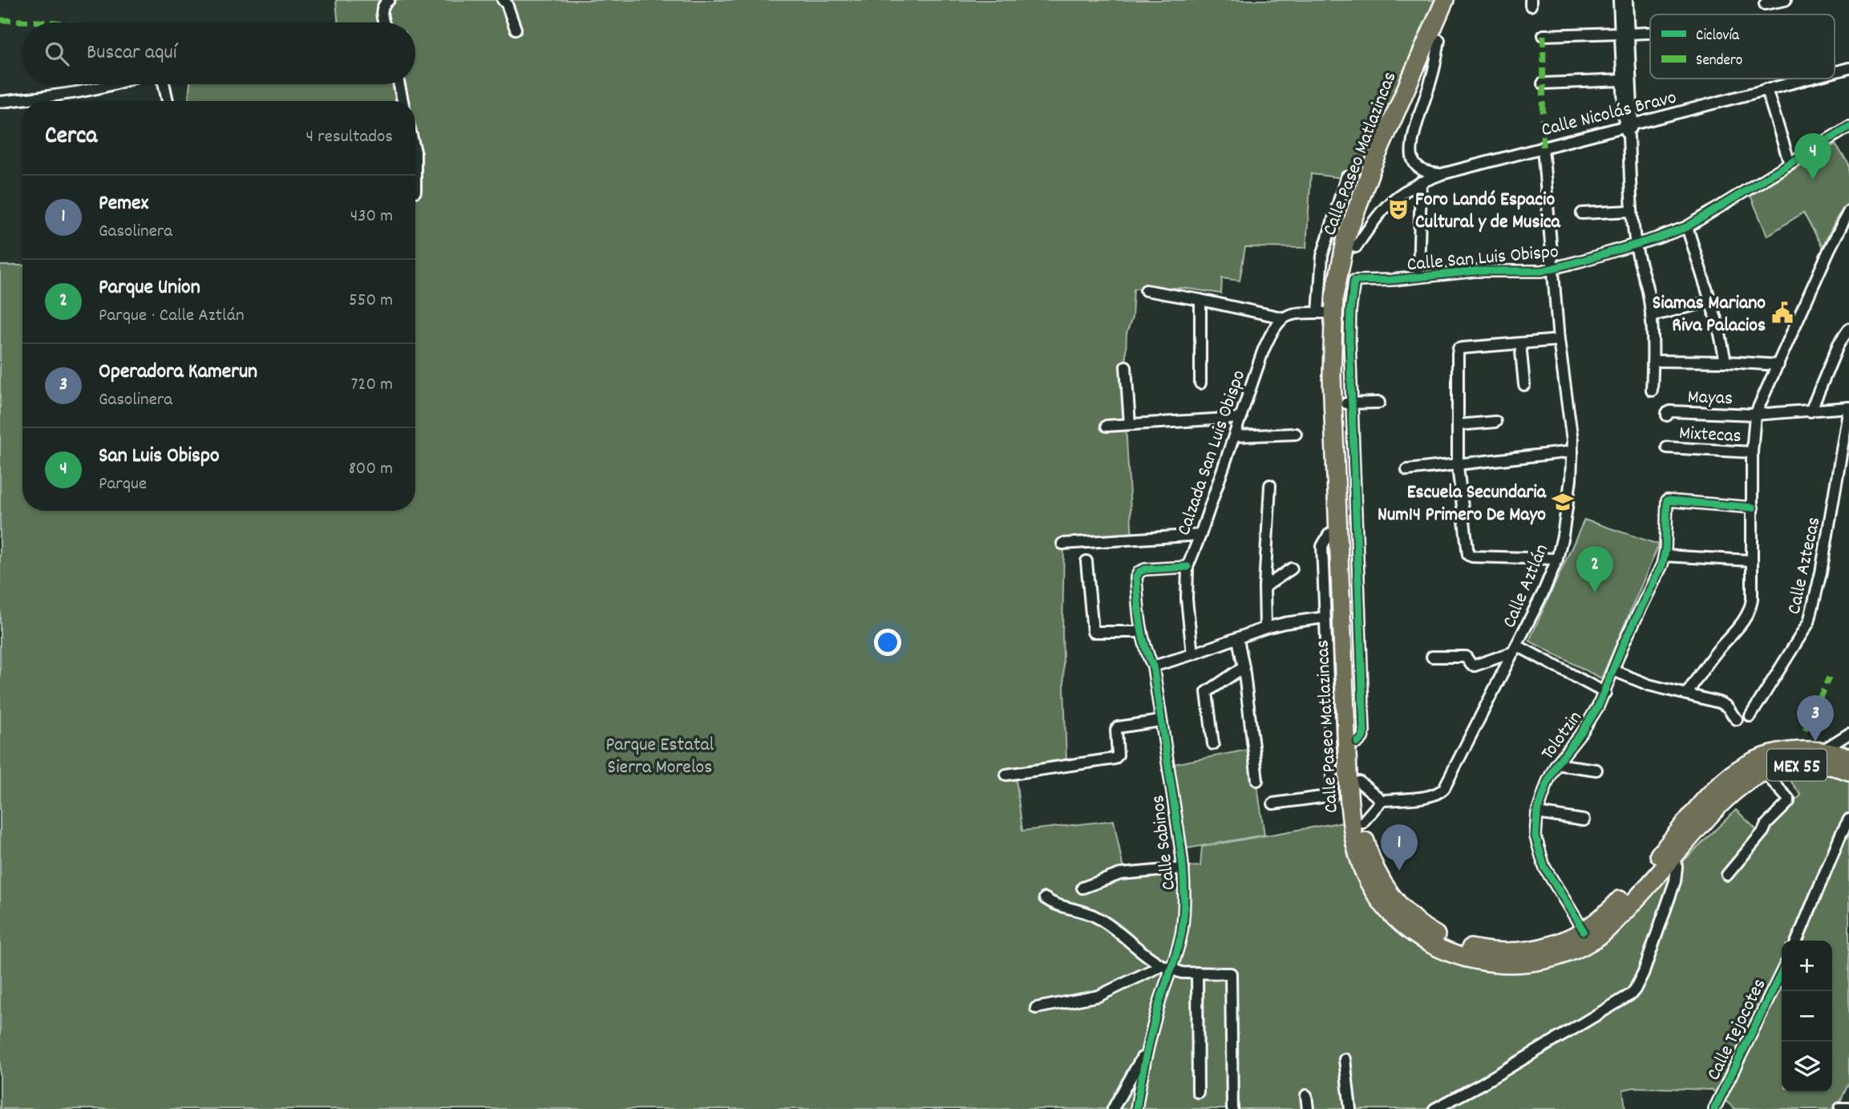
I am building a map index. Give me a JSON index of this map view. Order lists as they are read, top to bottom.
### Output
{
  "streets": {
    "highway": ["Calle Paseo Matlazincas", "MEX 55"],
    "street": [
      "Calle Nicolás Bravo",
      "Calle San Luis Obispo",
      "Mayas",
      "Mixtecas",
      "Calzada San Luis Obispo",
      "Calle Aztecas",
      "Calle Aztlán",
      "Tolotzin",
      "Calle Sabinos",
      "Calle Tejocotes"
    ]
  },
  "crossings": [
    ["Calle Nicolás Bravo", "Calle Paseo Matlazincas"],
    ["Calle Nicolás Bravo", "Calle Aztlán"],
    ["Calle Paseo Matlazincas", "Calle San Luis Obispo"],
    ["Calle Paseo Matlazincas", "Tolotzin"],
    ["Calle San Luis Obispo", "Calle Aztlán"],
    ["Mayas", "Calle Aztecas"],
    ["Calzada San Luis Obispo", "Calle Sabinos"]
  ],
  "parks": ["Parque Estatal Sierra Morelos"],
  "places": {
    "theatre": ["Foro Landó Espacio Cultural y de Musica"],
    "public building": ["Siamas Mariano Riva Palacios"],
    "school or university": ["Escuela Secundaria Num14 Primero De Mayo"]
  },
  "legend": ["Ciclovía", "Sendero"],
  "page": {
    "search": "Buscar aquí",
    "heading": ["Cerca", "4 resultados"],
    "pins": [
      "4",
      "2",
      "3",
      "1"
    ],
    "list": [
      {
        "mark": "1",
        "name": "Pemex",
        "note": "Gasolinera",
        "value": "430 m"
      },
      {
        "mark": "2",
        "name": "Parque Union",
        "note": "Parque · Calle Aztlán",
        "value": "550 m"
      },
      {
        "mark": "3",
        "name": "Operadora Kamerun",
        "note": "Gasolinera",
        "value": "720 m"
      },
      {
        "mark": "4",
        "name": "San Luis Obispo",
        "note": "Parque",
        "value": "800 m"
      }
    ],
    "map_buttons": ["+", "−"]
  }
}
